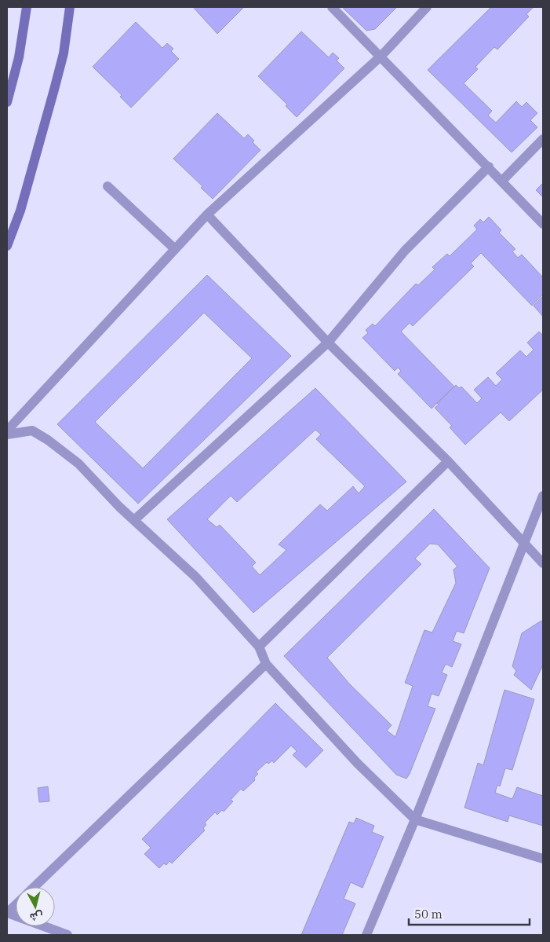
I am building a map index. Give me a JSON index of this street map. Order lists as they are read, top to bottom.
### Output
{
  "scale_bar": "50 m",
  "north": "bottom"
}
